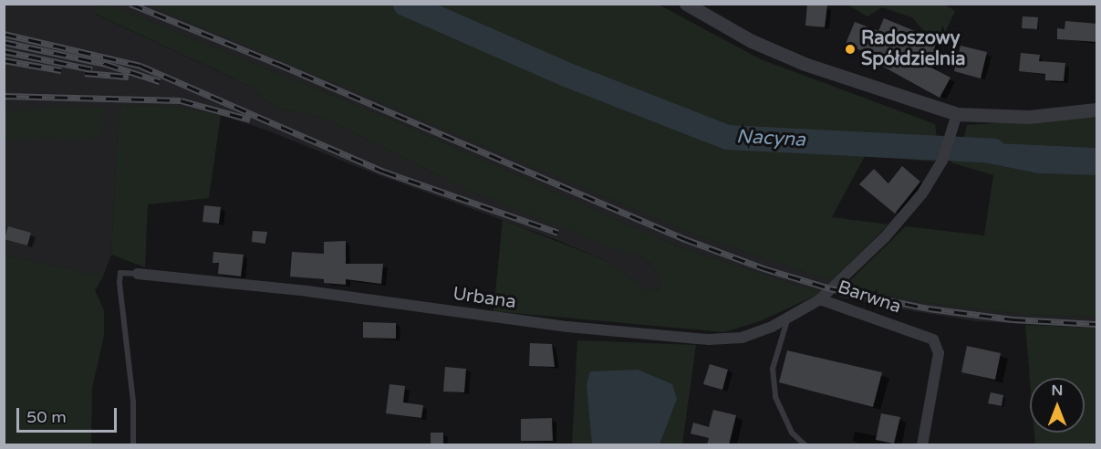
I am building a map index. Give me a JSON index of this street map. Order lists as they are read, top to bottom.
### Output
{
  "streets": {
    "street": ["Barwna", "Urbana"]
  },
  "crossings": [
    ["Barwna", "Urbana"]
  ],
  "water": ["Nacyna"],
  "places": ["Radoszowy Spółdzielnia"],
  "scale_bar": "50 m",
  "north": "top"
}
